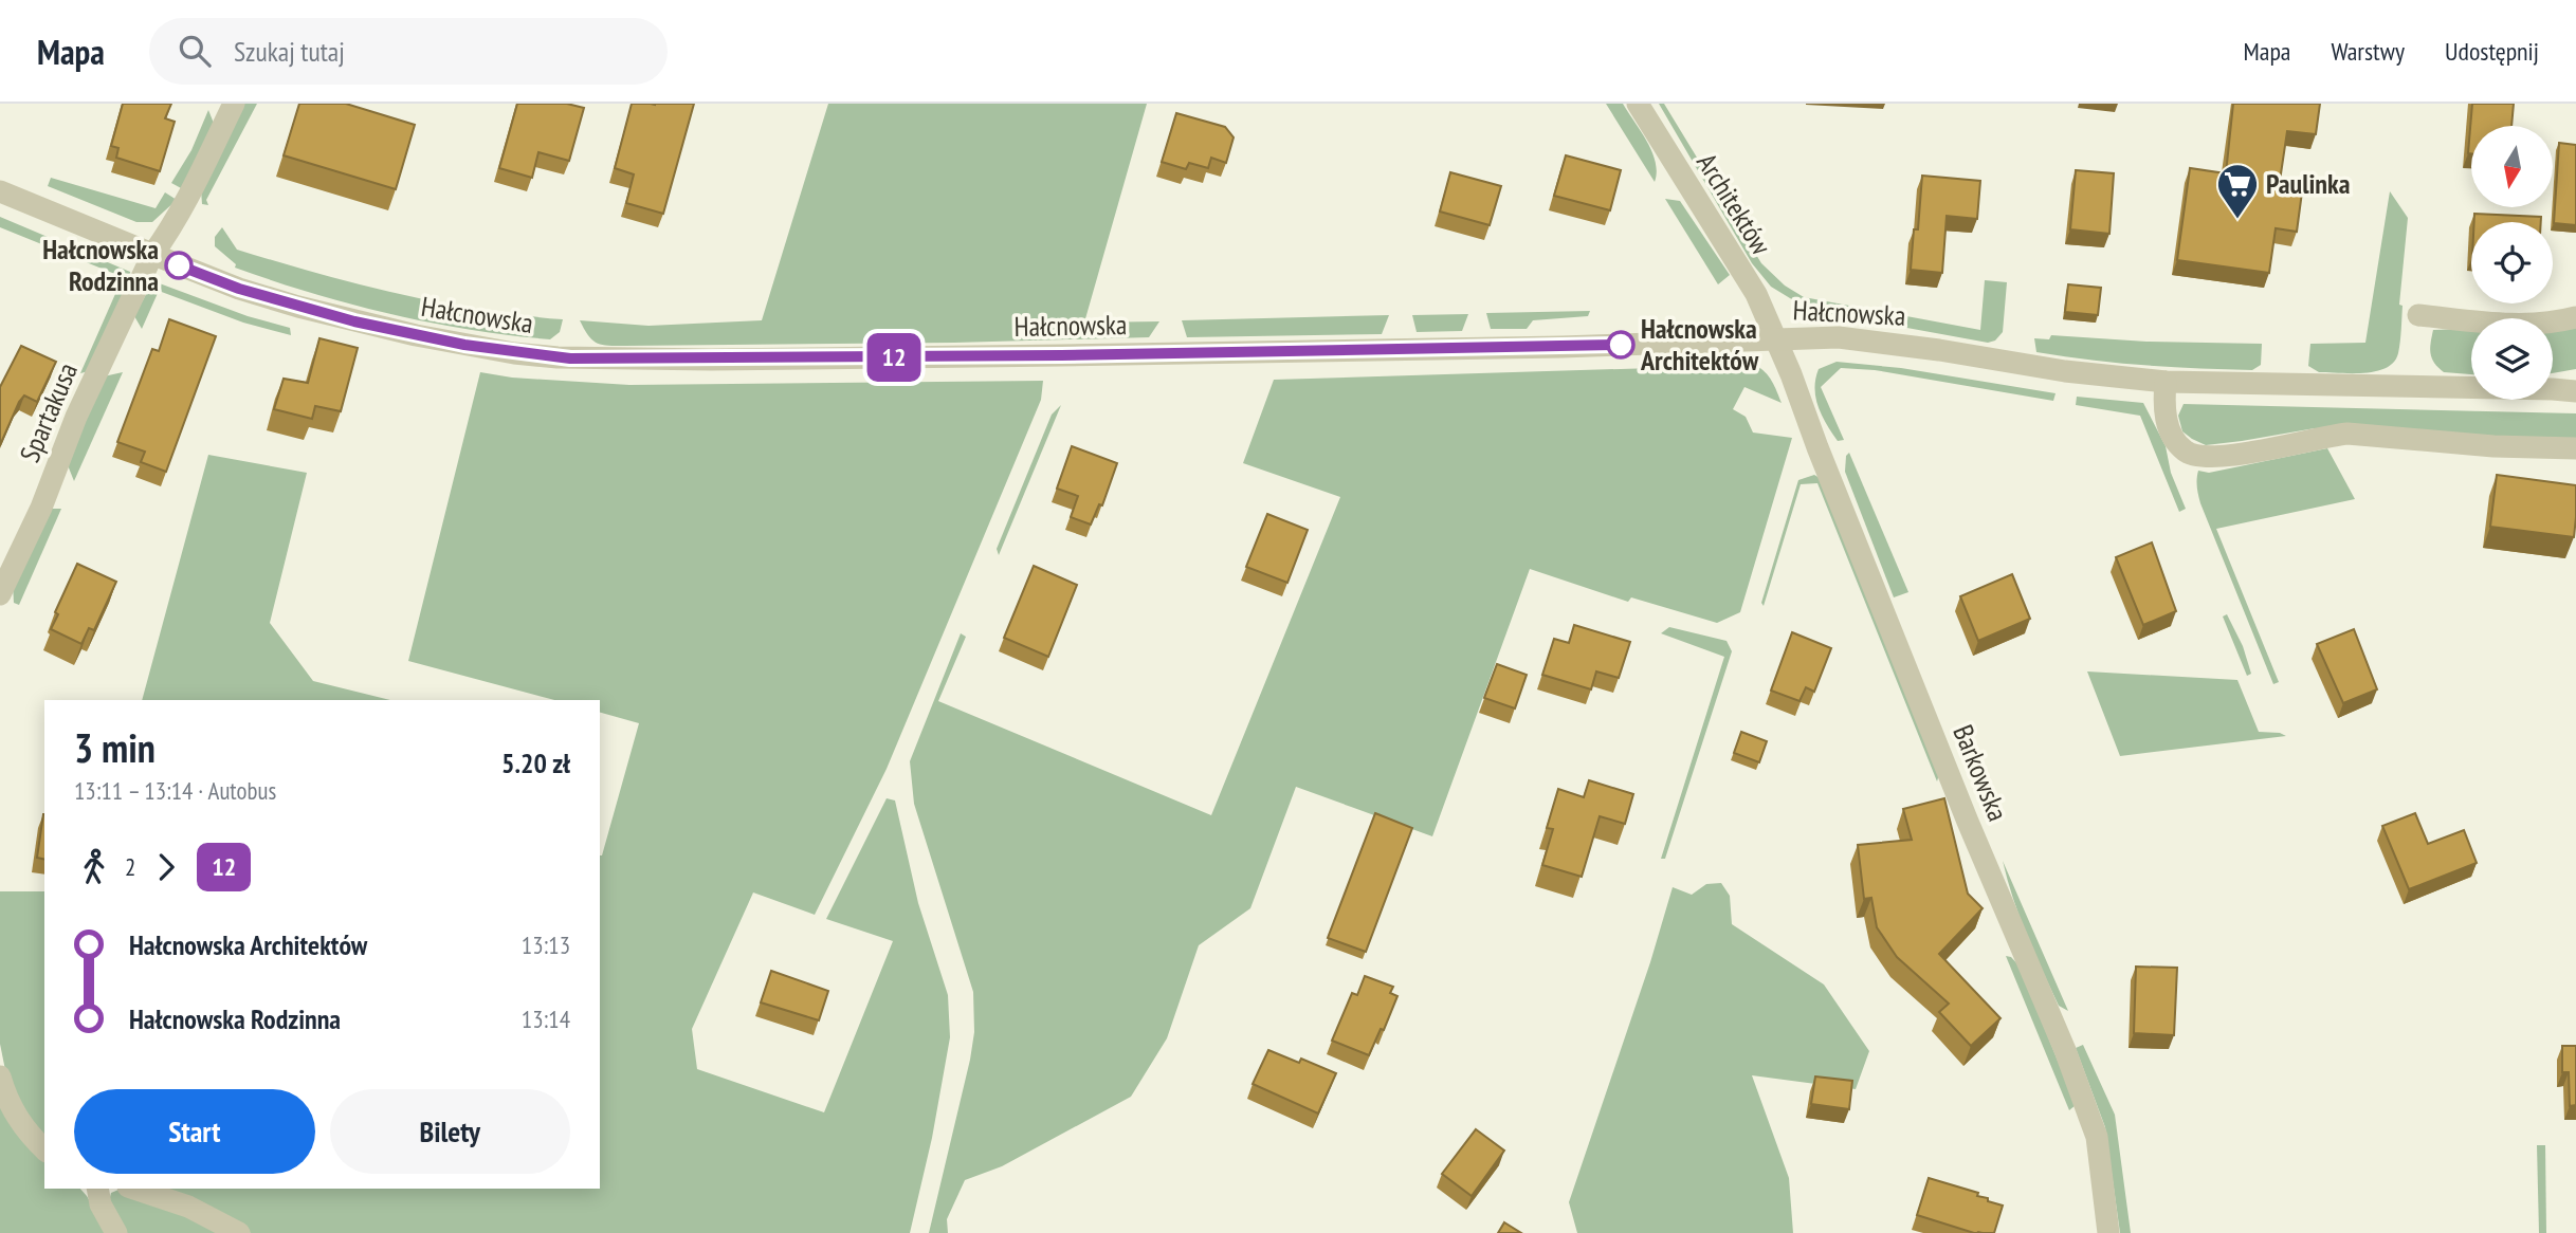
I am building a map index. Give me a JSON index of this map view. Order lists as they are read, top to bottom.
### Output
{
  "streets": {
    "street": [
      "Architektów",
      "Hałcnowska",
      "Spartakusa",
      "Barkowska"
    ]
  },
  "crossings": [
    ["Architektów", "Hałcnowska"],
    ["Architektów", "Barkowska"],
    ["Hałcnowska", "Spartakusa"],
    ["Hałcnowska", "Barkowska"]
  ],
  "places": {
    "supermarket": ["Paulinka"],
    "other": ["Hałcnowska Rodzinna", "Hałcnowska Architektów"]
  },
  "lines": ["bus line 12"],
  "north": "bottom",
  "page": {
    "header": "Mapa",
    "search": "Szukaj tutaj",
    "nav": ["Mapa", "Warstwy", "Udostępnij"],
    "on_map": "12",
    "heading": ["3 min", "13:11 – 13:14 · Autobus", "5.20 zł"],
    "legs": ["2", "12"],
    "list": [
      {
        "name": "Hałcnowska Architektów",
        "value": "13:13"
      },
      {
        "name": "Hałcnowska Rodzinna",
        "value": "13:14"
      }
    ],
    "buttons": ["Start", "Bilety"]
  }
}
